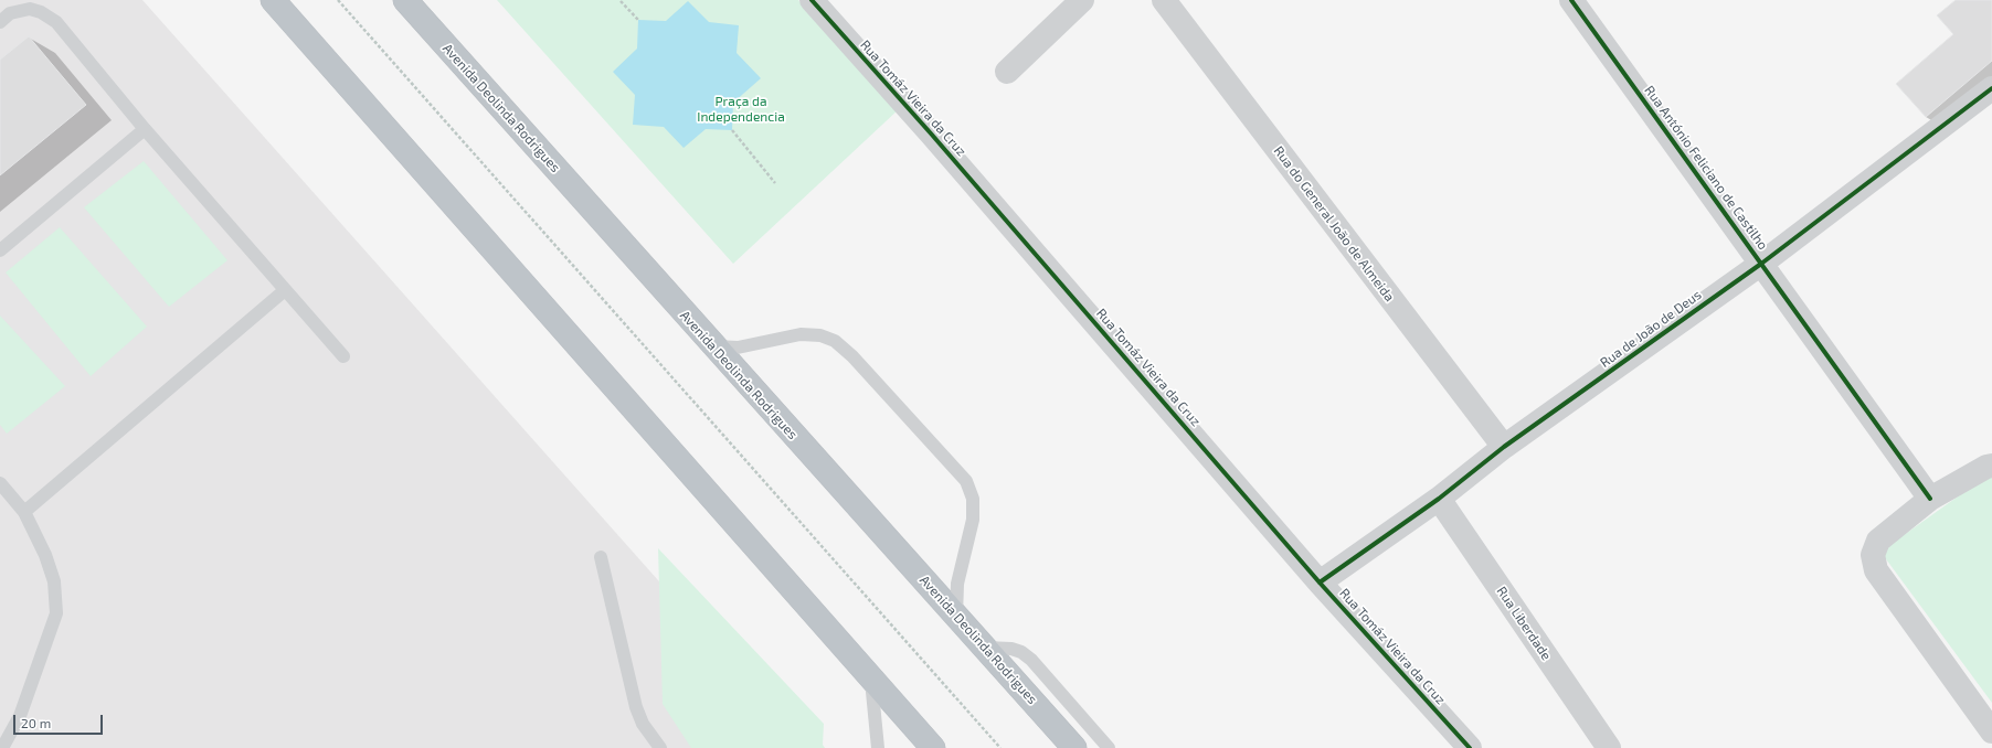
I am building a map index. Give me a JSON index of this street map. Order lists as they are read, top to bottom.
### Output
{
  "streets": {
    "highway": ["Avenida Deolinda Rodrigues"],
    "street": [
      "Rua Tomáz Vieira da Cruz",
      "Rua António Feliciano de Castilho",
      "Rua do General João de Almeida",
      "Rua de João de Deus",
      "Rua Liberdade"
    ]
  },
  "crossings": [
    ["Rua Tomáz Vieira da Cruz", "Rua de João de Deus"],
    ["Rua António Feliciano de Castilho", "Rua de João de Deus"],
    ["Rua do General João de Almeida", "Rua de João de Deus"],
    ["Rua de João de Deus", "Rua Liberdade"]
  ],
  "parks": ["Praça da Independencia"],
  "scale_bar": "20 m"
}
